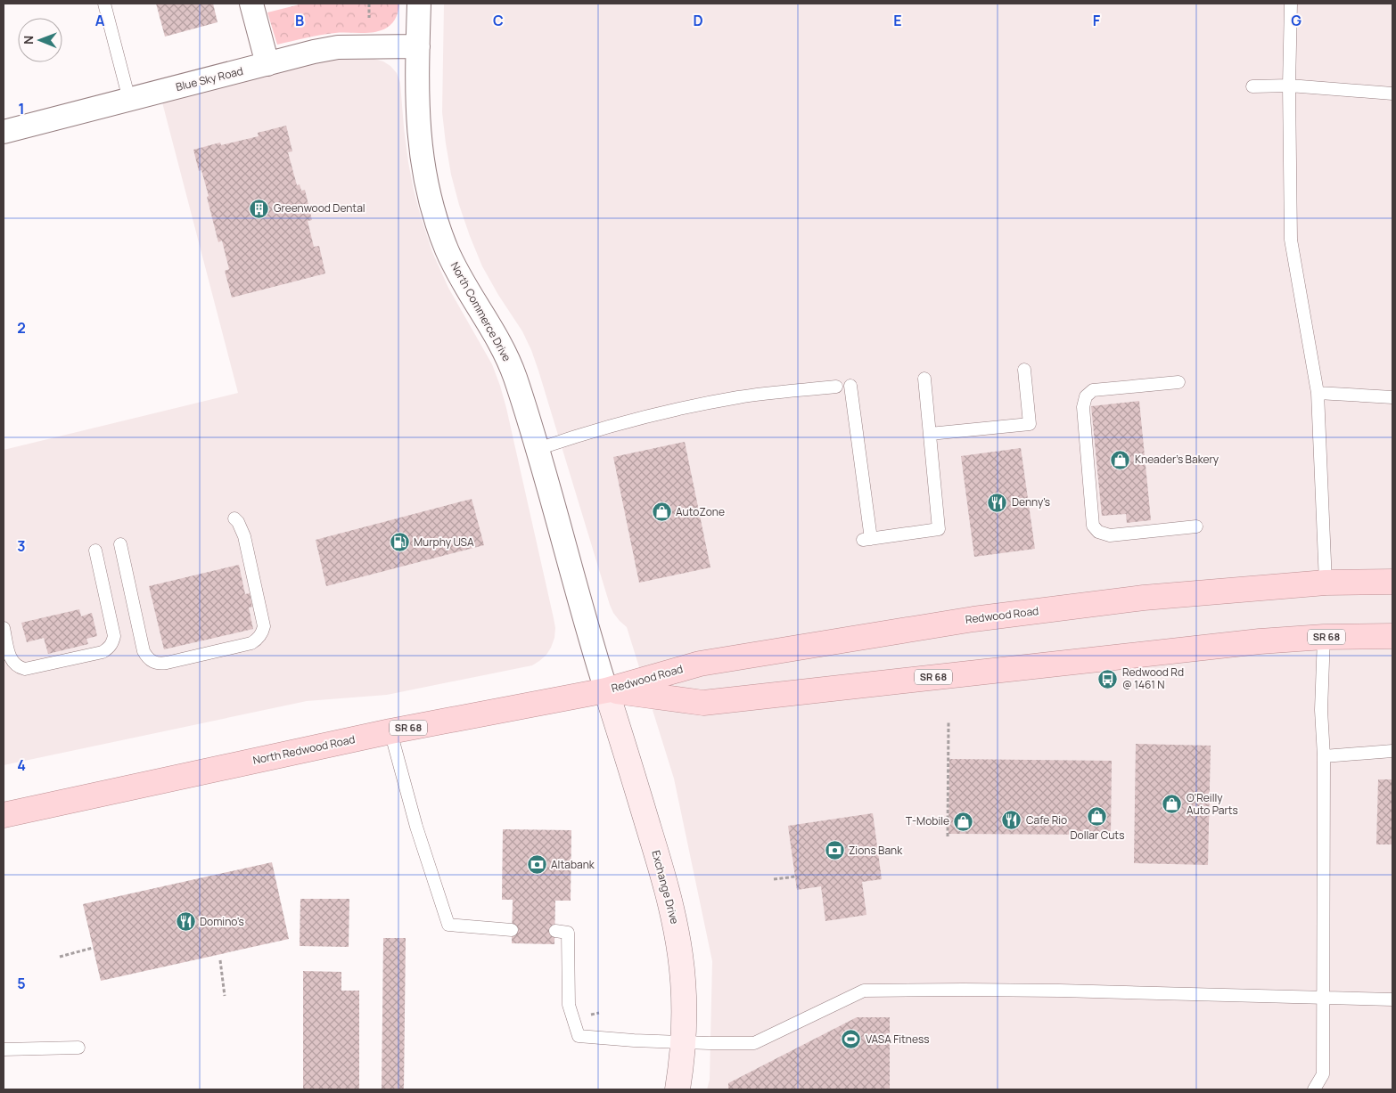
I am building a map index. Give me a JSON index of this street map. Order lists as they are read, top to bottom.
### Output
{
  "streets": {
    "main road": ["Redwood Road", "SR 68", "North Redwood Road"],
    "street": ["Blue Sky Road", "North Commerce Drive", "Exchange Drive"]
  },
  "crossings": [
    ["Blue Sky Road", "North Commerce Drive"],
    ["North Commerce Drive", "Redwood Road"],
    ["North Commerce Drive", "North Redwood Road"],
    ["North Commerce Drive", "Exchange Drive"],
    ["Redwood Road", "North Redwood Road"],
    ["Redwood Road", "Exchange Drive"],
    ["North Redwood Road", "Exchange Drive"]
  ],
  "places": {
    "building": ["Greenwood Dental"],
    "shop": [
      "Kneader's Bakery",
      "AutoZone",
      "O'Reilly Auto Parts",
      "Dollar Cuts",
      "T-Mobile"
    ],
    "restaurant": ["Denny's", "Cafe Rio", "Domino's"],
    "fuel station": ["Murphy USA"],
    "bus stop": ["Redwood Rd @ 1461 N"],
    "bank": ["Zions Bank", "Altabank"],
    "sports": ["VASA Fitness"]
  },
  "north": "left",
  "grid": {
    "columns": [
      "A",
      "B",
      "C",
      "D",
      "E",
      "F",
      "G"
    ],
    "rows": [
      "1",
      "2",
      "3",
      "4",
      "5"
    ]
  }
}
